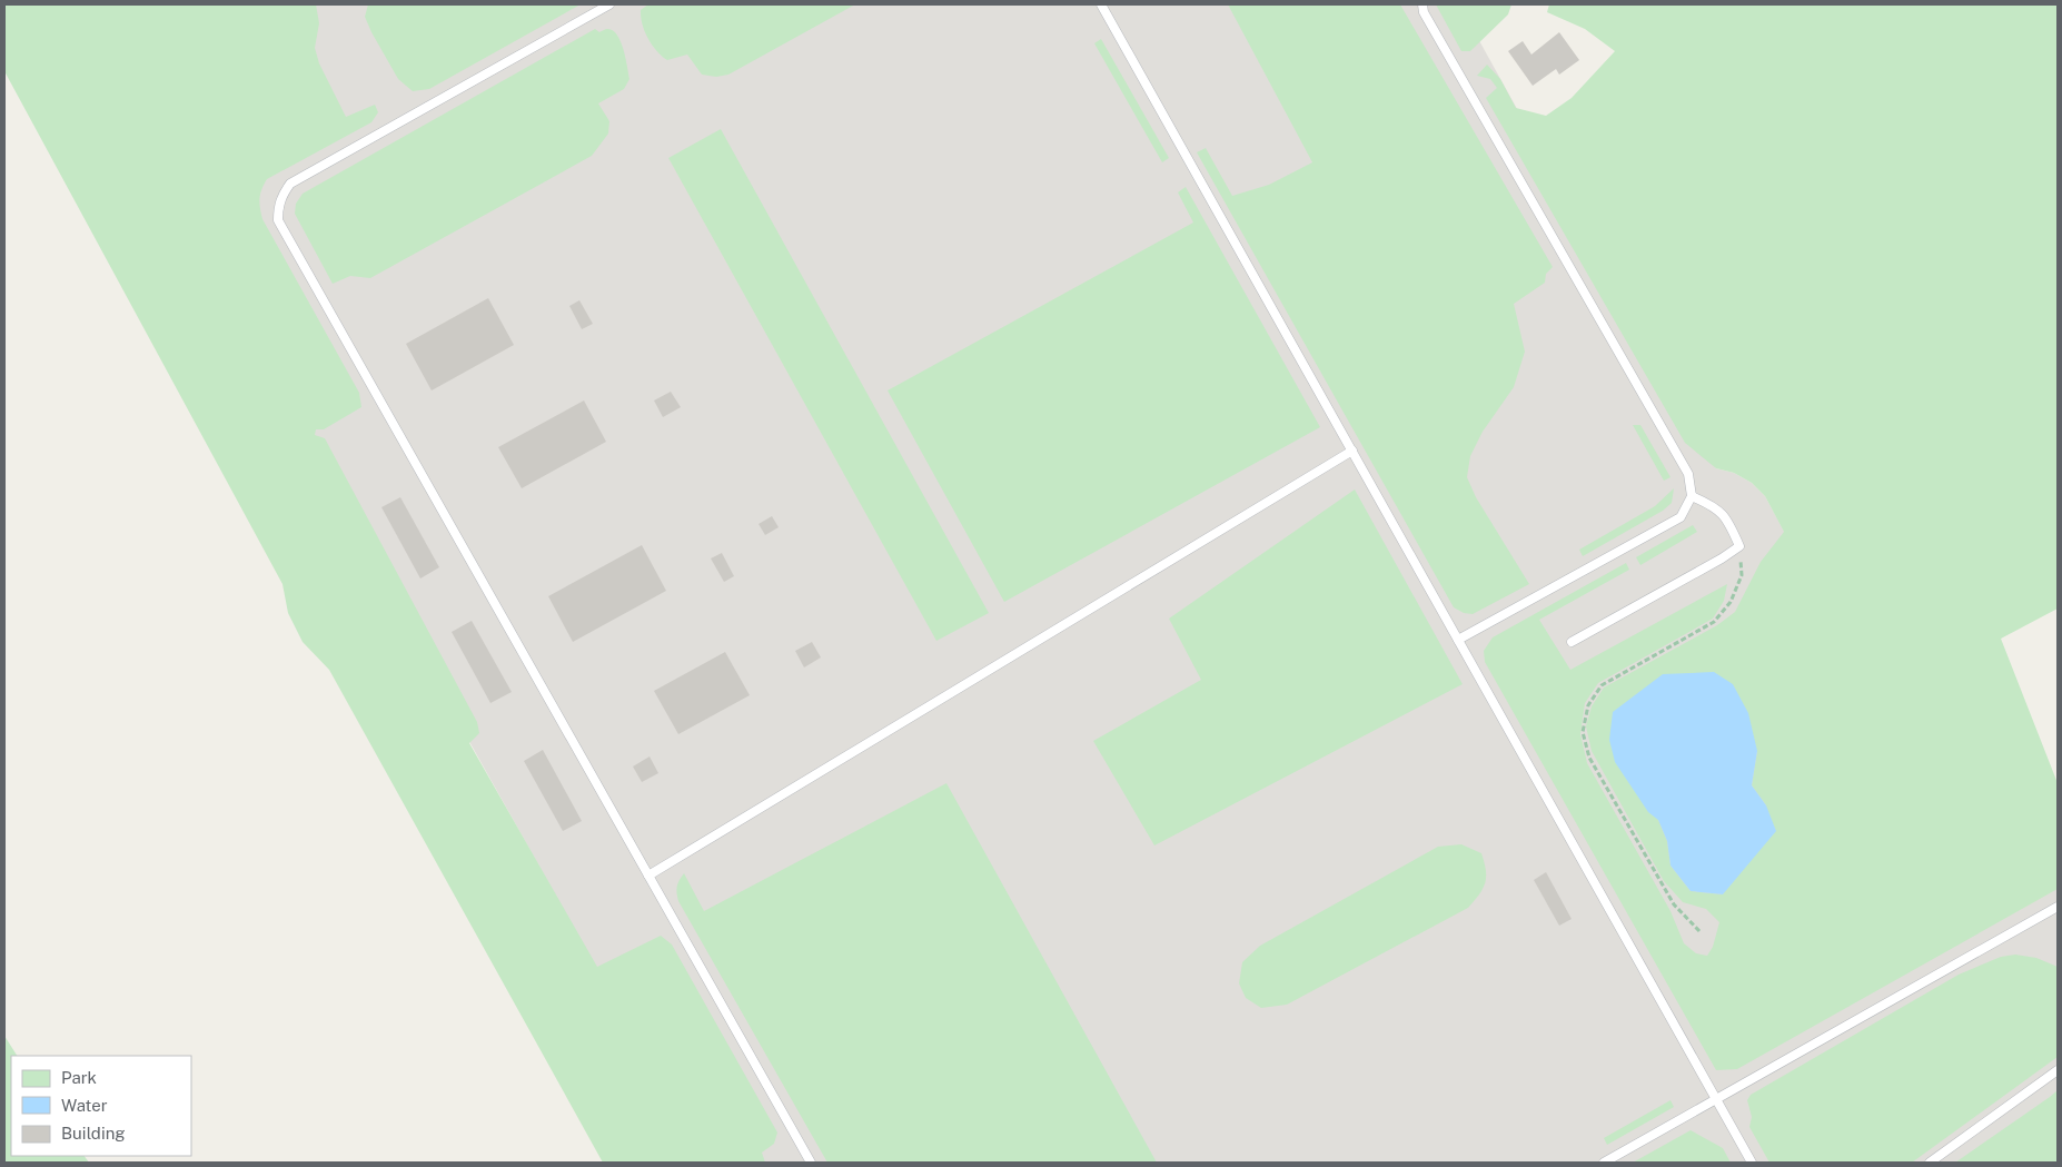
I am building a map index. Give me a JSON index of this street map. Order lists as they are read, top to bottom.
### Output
{
  "legend": ["Park", "Water", "Building"]
}
